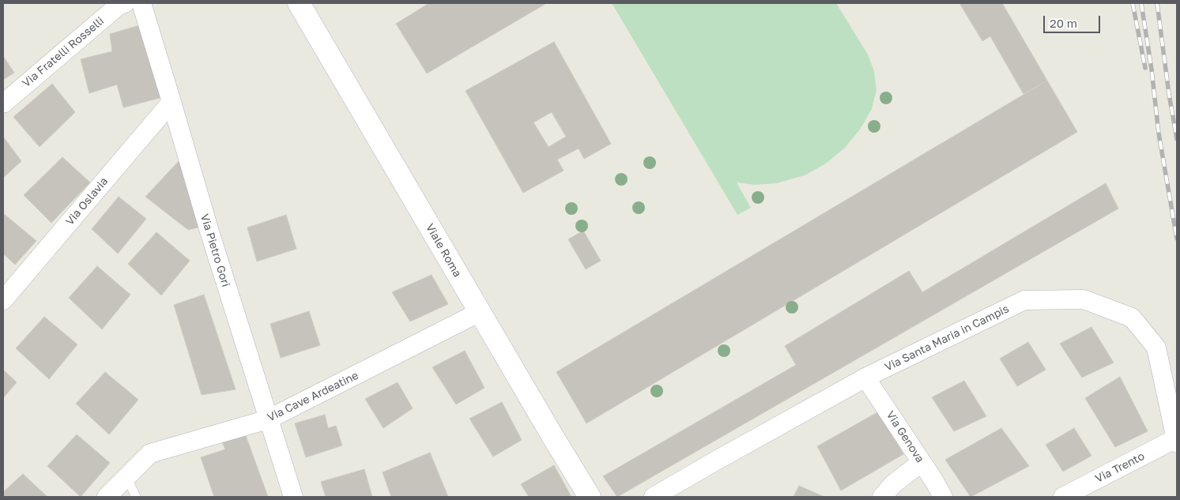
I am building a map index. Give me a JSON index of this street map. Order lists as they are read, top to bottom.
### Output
{
  "streets": {
    "main road": ["Viale Roma"],
    "street": [
      "Via Fratelli Rosselli",
      "Via Oslavia",
      "Via Pietro Gori",
      "Via Santa Maria in Campis",
      "Via Cave Ardeatine",
      "Via Genova",
      "Via Trento"
    ]
  },
  "crossings": [
    ["Via Oslavia", "Via Pietro Gori"],
    ["Via Pietro Gori", "Via Cave Ardeatine"],
    ["Viale Roma", "Via Cave Ardeatine"],
    ["Via Santa Maria in Campis", "Via Genova"],
    ["Via Santa Maria in Campis", "Via Trento"]
  ],
  "scale_bar": "20 m"
}
